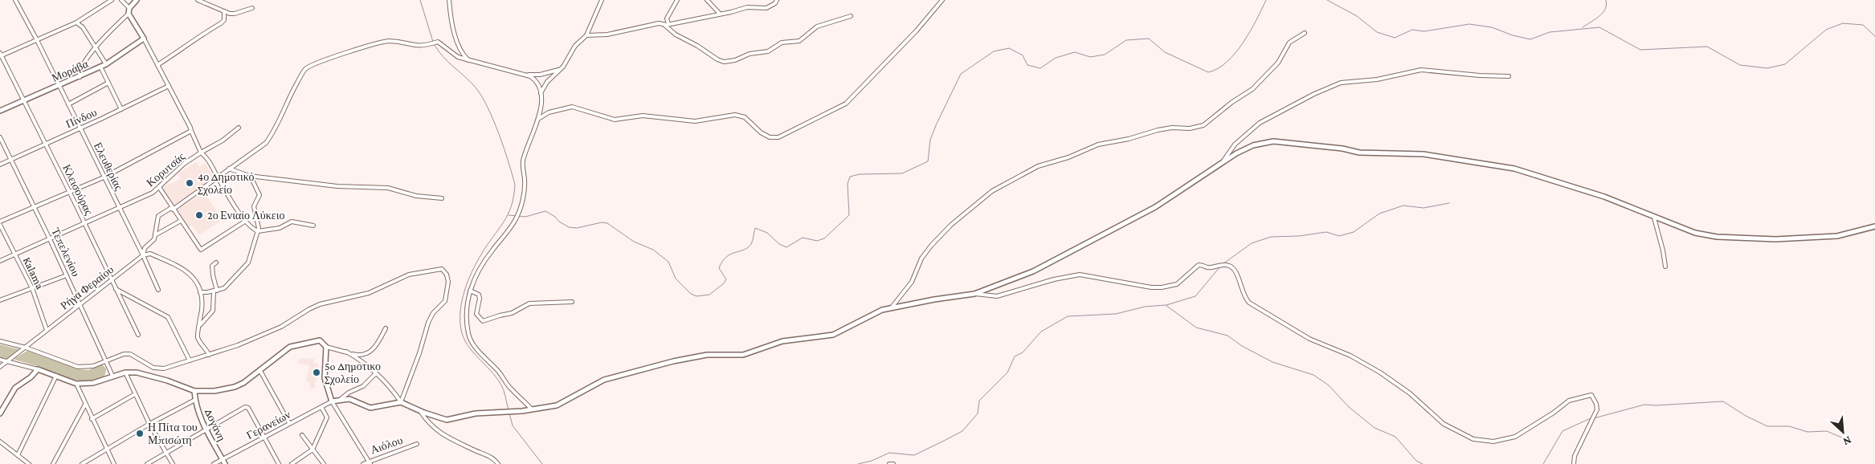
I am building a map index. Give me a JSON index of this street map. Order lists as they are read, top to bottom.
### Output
{
  "streets": {
    "street": [
      "Μοράβα",
      "Πίνδου",
      "Ελευθερίας",
      "Κορυτσάς",
      "Κλεισούρας",
      "Τεπελενίου",
      "Kalama",
      "Ρήγα Φεραίου",
      "Δογάνη",
      "Γερανείων",
      "Αιόλου"
    ]
  },
  "crossings": [
    ["Μοράβα", "Ελευθερίας"],
    ["Μοράβα", "Κορυτσάς"],
    ["Μοράβα", "Κλεισούρας"],
    ["Πίνδου", "Ελευθερίας"],
    ["Πίνδου", "Κορυτσάς"],
    ["Πίνδου", "Κλεισούρας"],
    ["Πίνδου", "Τεπελενίου"],
    ["Ελευθερίας", "Κορυτσάς"],
    ["Ελευθερίας", "Ρήγα Φεραίου"],
    ["Κορυτσάς", "Κλεισούρας"],
    ["Κορυτσάς", "Τεπελενίου"],
    ["Κορυτσάς", "Kalama"],
    ["Κλεισούρας", "Ρήγα Φεραίου"],
    ["Τεπελενίου", "Ρήγα Φεραίου"],
    ["Kalama", "Ρήγα Φεραίου"],
    ["Δογάνη", "Γερανείων"]
  ],
  "places": [
    "4ο Δημοτικό Σχολείο",
    "2ο Ενιαίο Λύκειο",
    "5o Δημοτικο Σχολείο",
    "Η Πίτα του Μπισώτη"
  ],
  "north": "bottom right"
}
